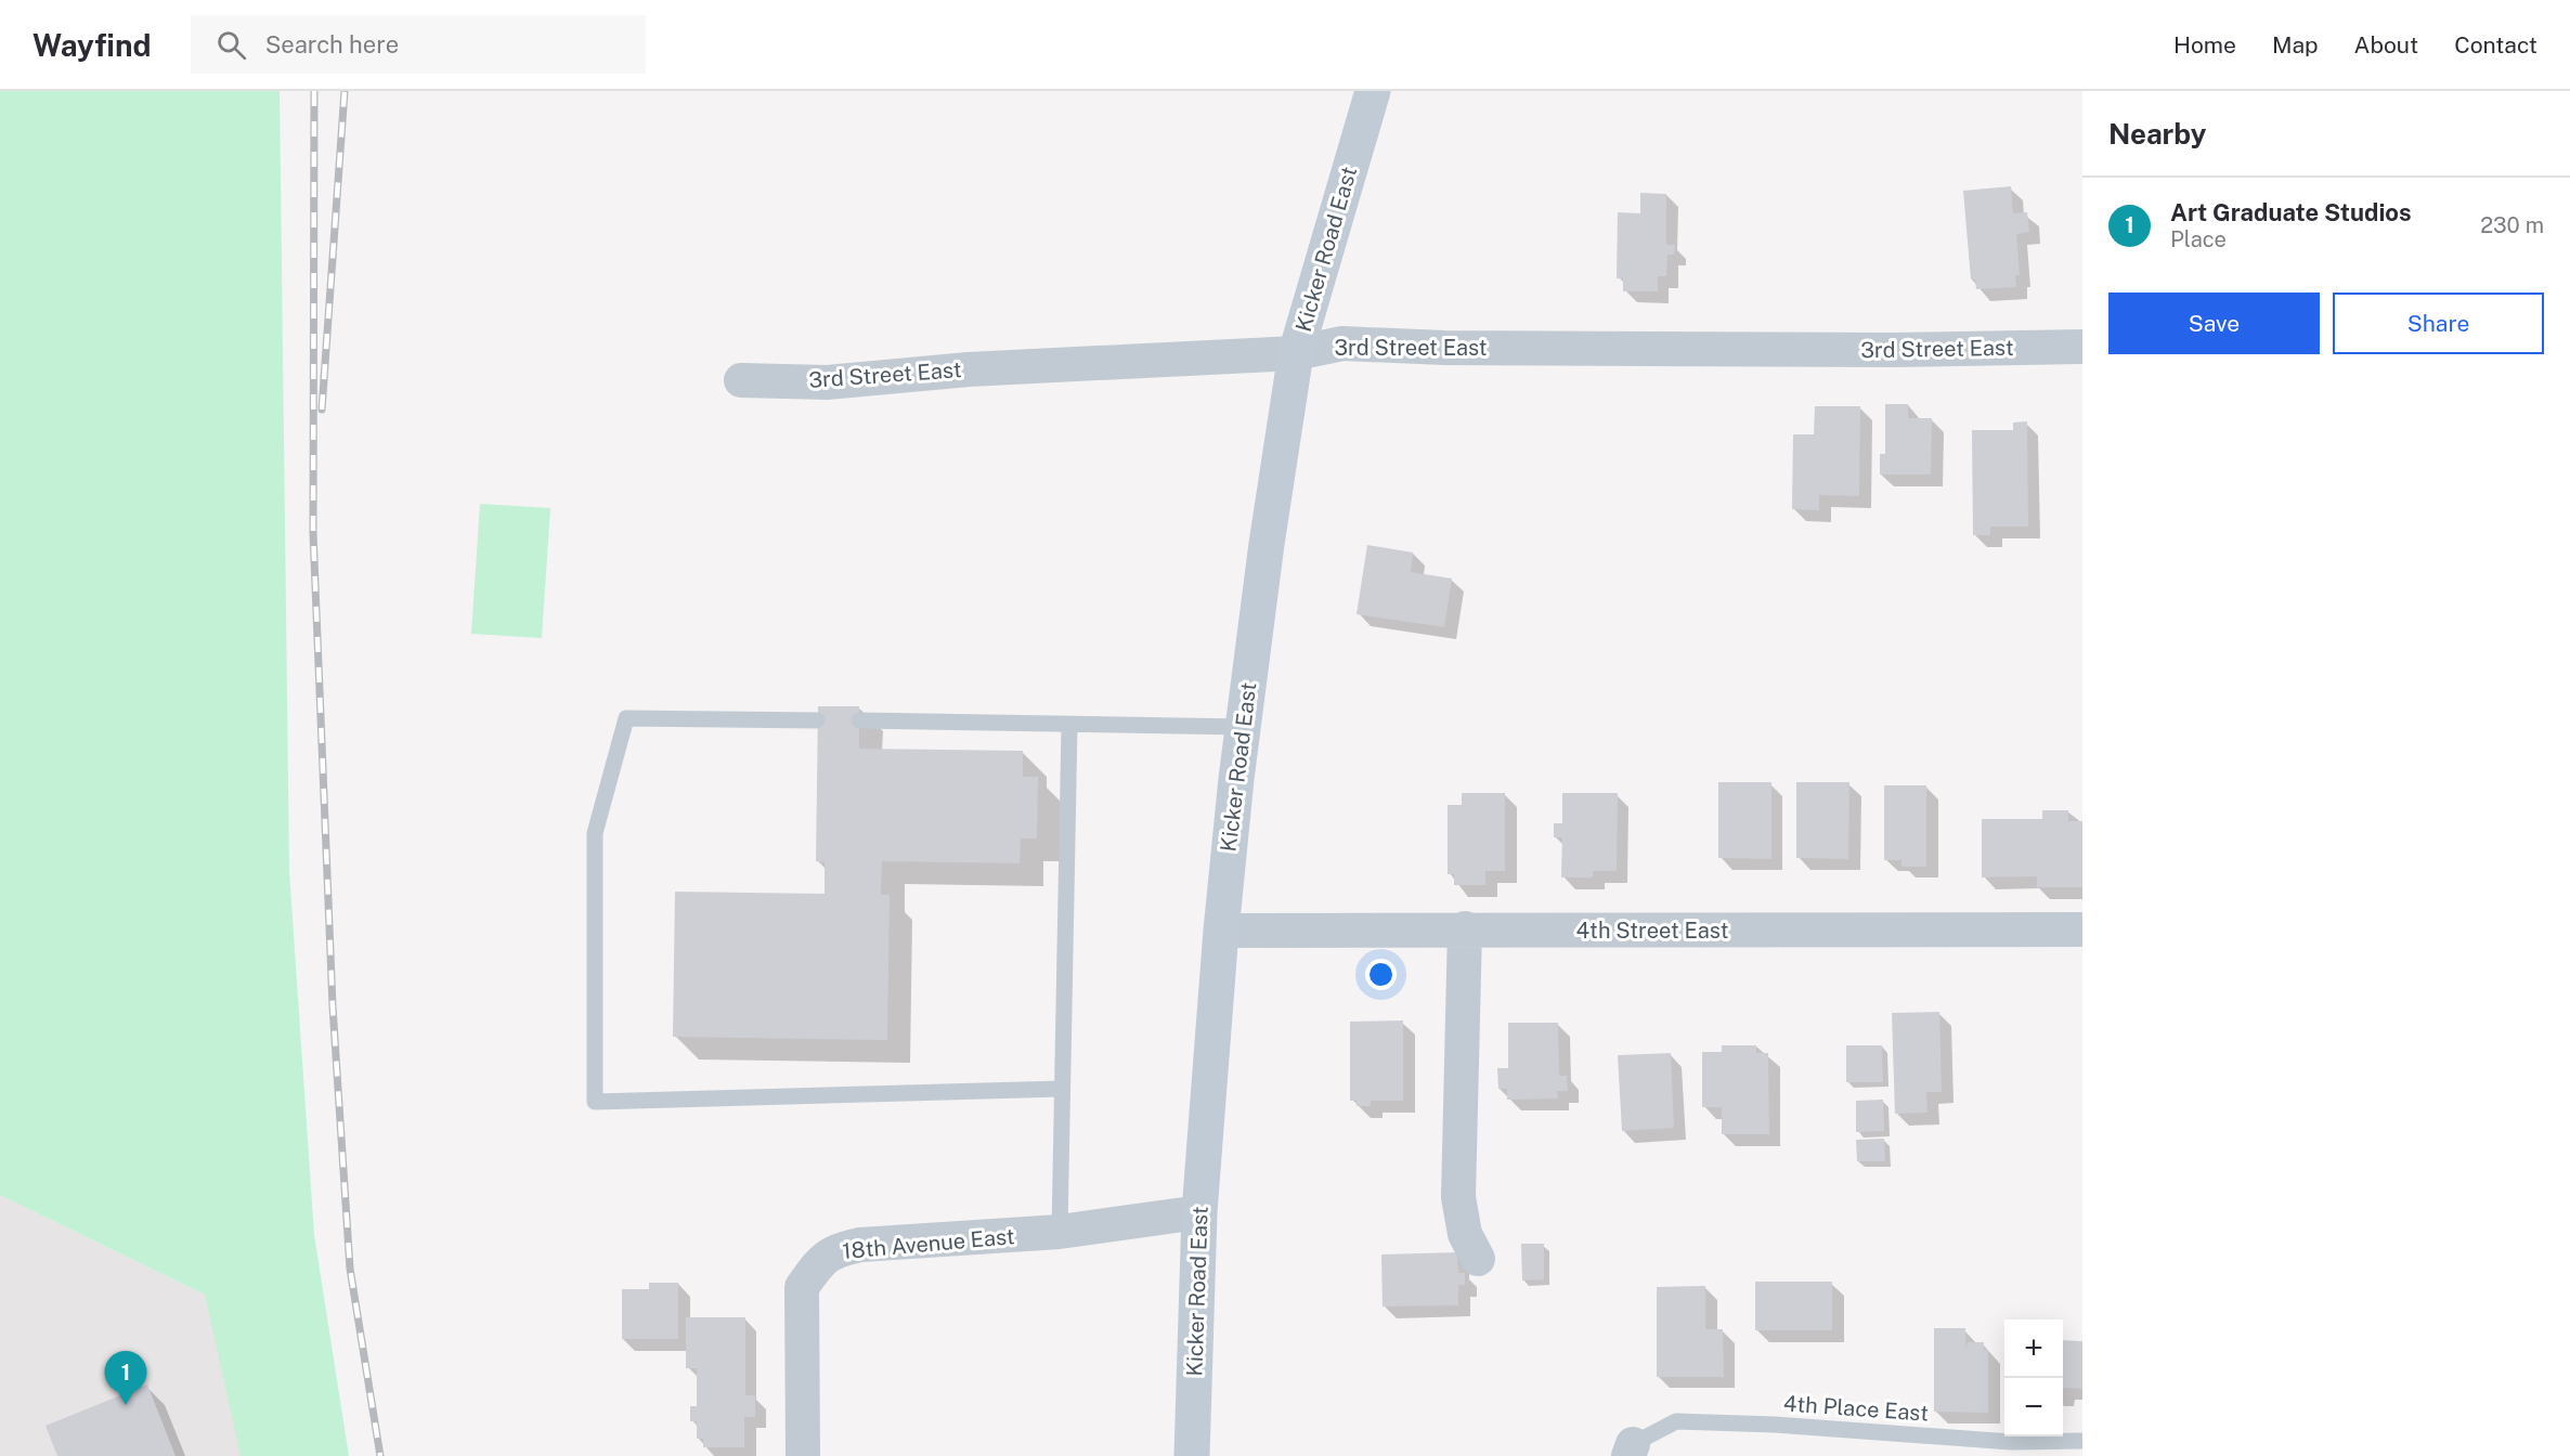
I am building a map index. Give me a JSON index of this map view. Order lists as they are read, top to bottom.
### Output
{
  "streets": {
    "main road": ["Kicker Road East"],
    "street": ["3rd Street East", "4th Street East", "18th Avenue East"],
    "lane": ["4th Place East"]
  },
  "crossings": [
    ["Kicker Road East", "3rd Street East"],
    ["Kicker Road East", "4th Street East"],
    ["Kicker Road East", "18th Avenue East"]
  ],
  "page": {
    "header": "Wayfind",
    "search": "Search here",
    "nav": [
      "Home",
      "Map",
      "About",
      "Contact"
    ],
    "heading": "Nearby",
    "list": [
      {
        "mark": "1",
        "name": "Art Graduate Studios",
        "note": "Place",
        "value": "230 m"
      }
    ],
    "buttons": ["Save", "Share"],
    "map_buttons": ["+", "−"],
    "pins": "1"
  }
}
